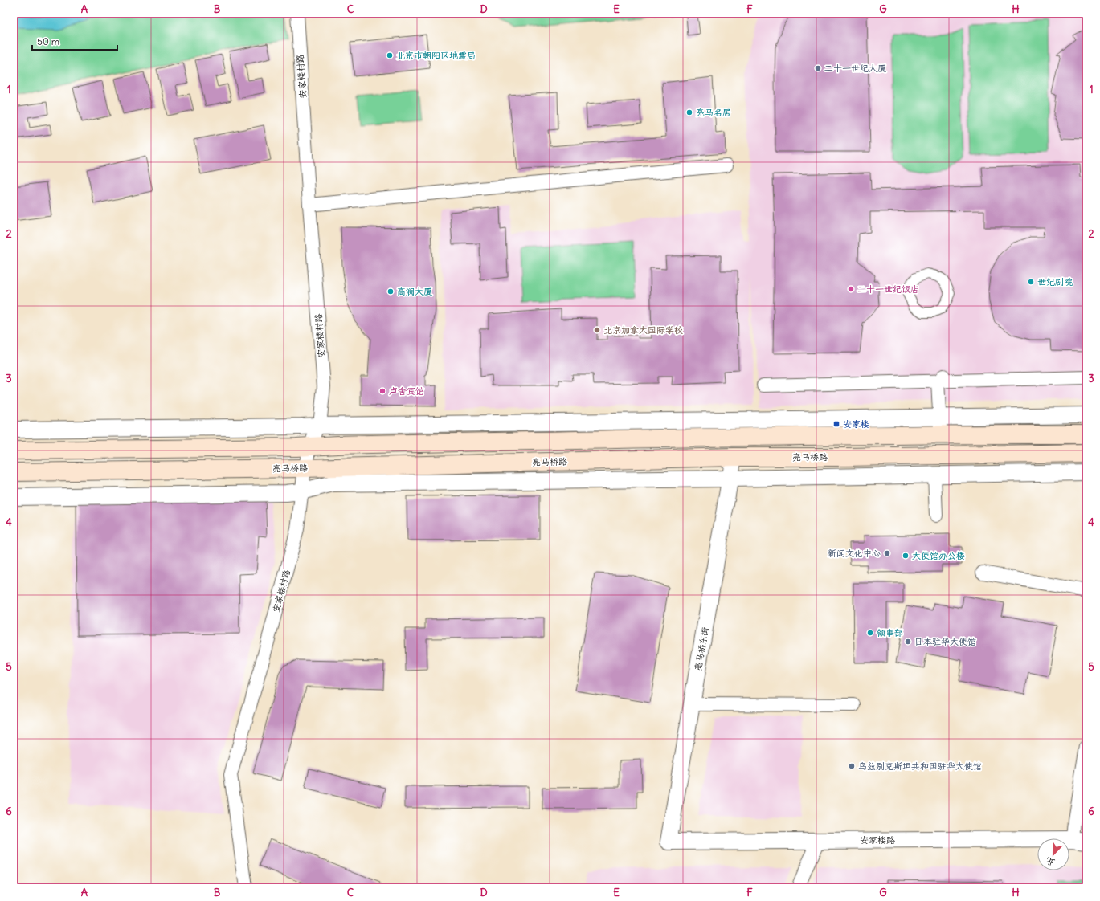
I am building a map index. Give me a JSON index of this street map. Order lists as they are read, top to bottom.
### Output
{
  "streets": {
    "main road": ["亮马桥路"],
    "street": ["安家楼村路", "亮马桥东街", "安家楼路"]
  },
  "crossings": [
    ["安家楼村路", "亮马桥路"],
    ["亮马桥路", "亮马桥东街"],
    ["亮马桥东街", "安家楼路"]
  ],
  "places": {
    "other": [
      "北京市朝阳区地震局",
      "二十一世纪大厦",
      "亮马名居",
      "世纪剧院",
      "二十一世纪饭店",
      "高澜大厦",
      "北京加拿大国际学校",
      "卢舍宾馆",
      "新闻文化中心",
      "大使馆办公楼",
      "领事部",
      "日本驻华大使馆",
      "乌兹别克斯坦共和国驻华大使馆"
    ],
    "transit": ["安家楼"]
  },
  "scale_bar": "50 m",
  "north": "bottom",
  "grid": {
    "columns": [
      "A",
      "B",
      "C",
      "D",
      "E",
      "F",
      "G",
      "H"
    ],
    "rows": [
      "1",
      "2",
      "3",
      "4",
      "5",
      "6"
    ]
  }
}
